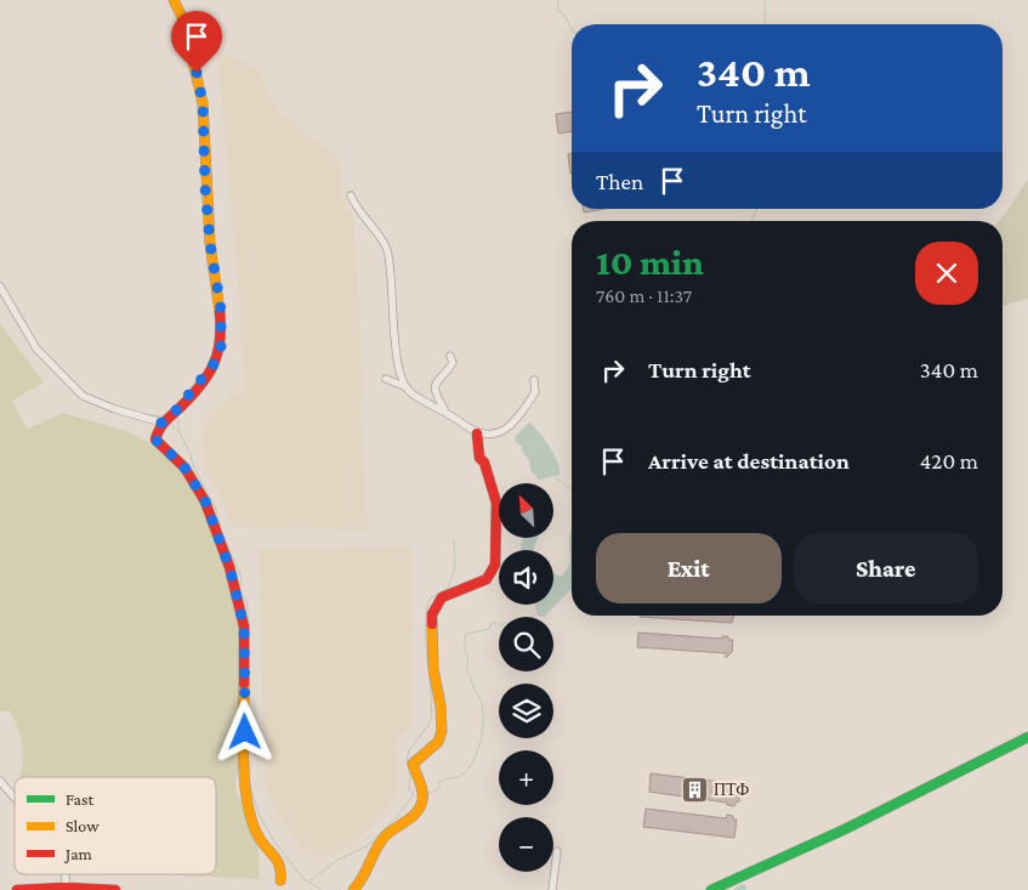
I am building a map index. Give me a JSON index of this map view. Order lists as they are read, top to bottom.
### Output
{
  "places": {
    "building": ["ПТФ"]
  },
  "legend": ["Fast", "Slow", "Jam"],
  "north": "top left",
  "page": {
    "turn": ["340 m", "Turn right"],
    "then": "Then",
    "heading": ["10 min", "760 m · 11:37"],
    "list": [
      {
        "name": "Turn right",
        "value": "340 m"
      },
      {
        "name": "Arrive at destination",
        "value": "420 m"
      }
    ],
    "map_buttons": ["+", "−"],
    "buttons": ["Exit", "Share"]
  }
}
